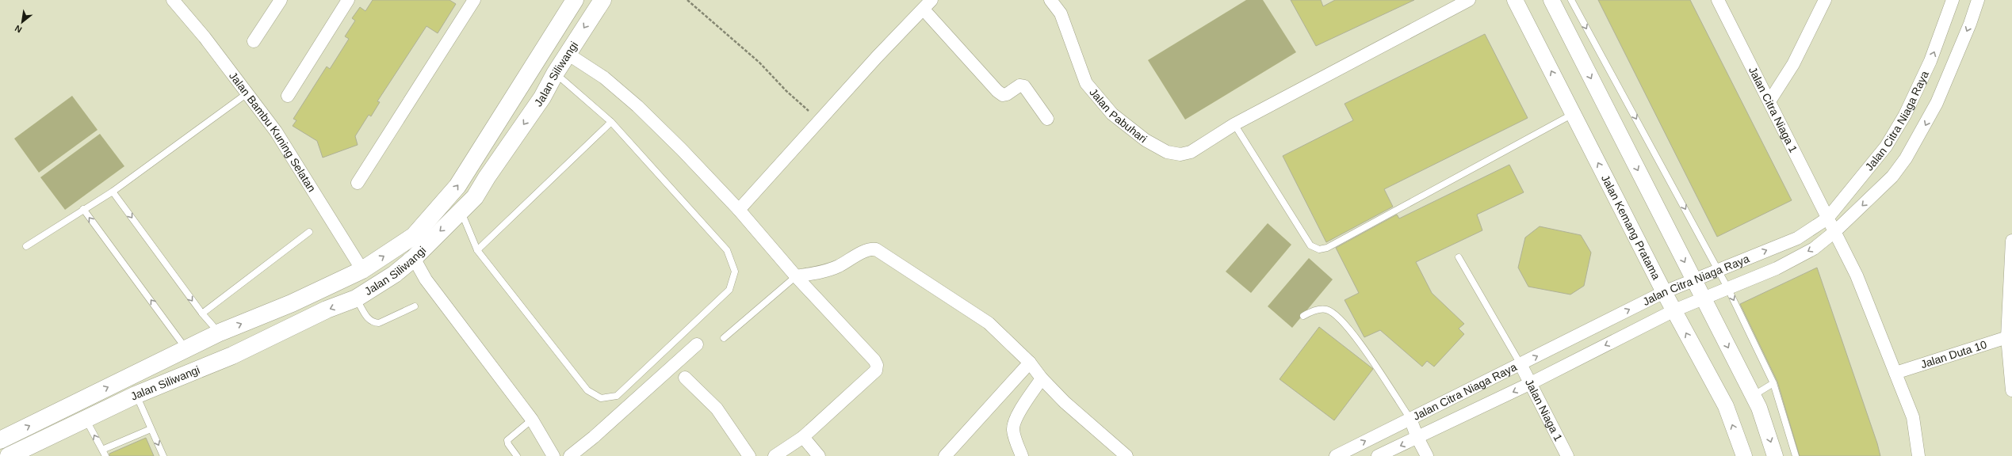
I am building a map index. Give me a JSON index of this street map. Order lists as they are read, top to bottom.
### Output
{
  "streets": {
    "main road": ["Jalan Siliwangi"],
    "street": [
      "Jalan Citra Niaga 1",
      "Jalan Pabuhari",
      "Jalan Citra Niaga Raya",
      "Jalan Bambu Kuning Selatan",
      "Jalan Kemang Pratama",
      "Jalan Duta 10",
      "Jalan Niaga 1"
    ]
  },
  "crossings": [
    ["Jalan Siliwangi", "Jalan Bambu Kuning Selatan"],
    ["Jalan Citra Niaga 1", "Jalan Citra Niaga Raya"],
    ["Jalan Citra Niaga 1", "Jalan Duta 10"],
    ["Jalan Citra Niaga Raya", "Jalan Kemang Pratama"],
    ["Jalan Citra Niaga Raya", "Jalan Niaga 1"]
  ],
  "north": "bottom left"
}
